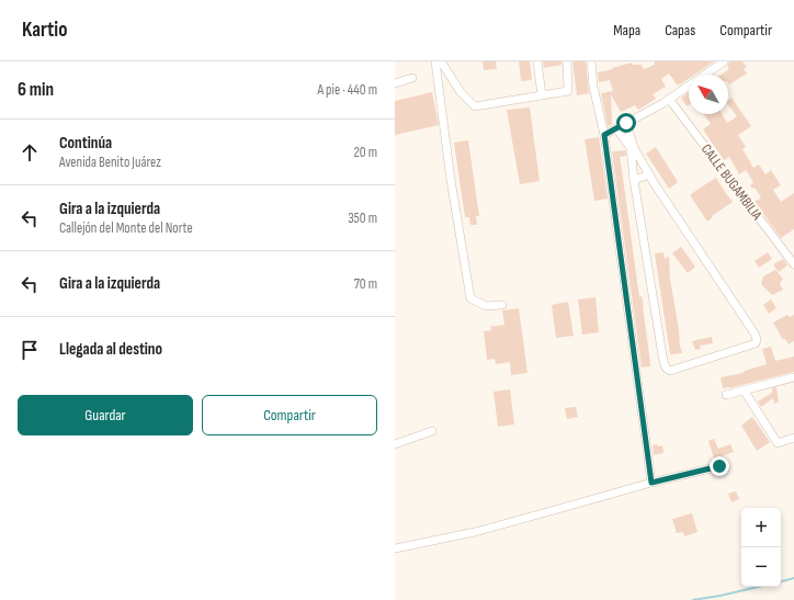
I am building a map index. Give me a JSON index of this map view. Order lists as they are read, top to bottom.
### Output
{
  "streets": {
    "street": ["CALLE BUGAMBILIA"]
  },
  "north": "top left",
  "page": {
    "header": "Kartio",
    "nav": ["Mapa", "Capas", "Compartir"],
    "heading": ["6 min", "A pie · 440 m"],
    "list": [
      ["Continúa", "Avenida Benito Juárez", "20 m"],
      ["Gira a la izquierda", "Callejón del Monte del Norte", "350 m"],
      ["Gira a la izquierda", "70 m"],
      "Llegada al destino"
    ],
    "buttons": ["Guardar", "Compartir"],
    "map_buttons": ["+", "−"]
  }
}
